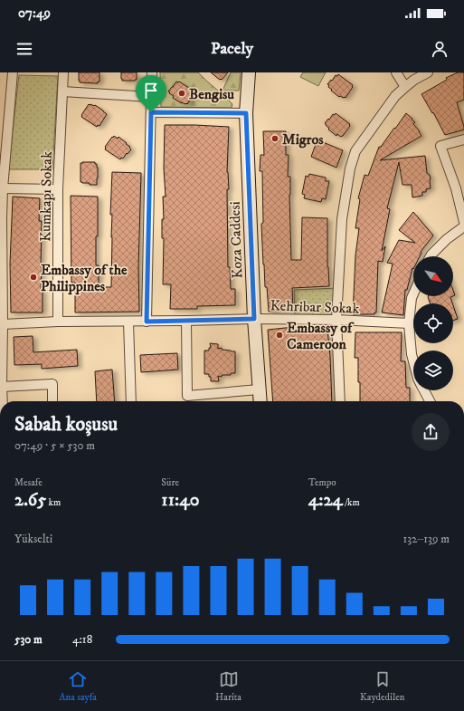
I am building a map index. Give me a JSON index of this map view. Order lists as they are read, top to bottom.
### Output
{
  "streets": {
    "street": ["Kumkapı Sokak", "Koza Caddesi", "Kehribar Sokak"]
  },
  "crossings": [
    ["Kumkapı Sokak", "Kehribar Sokak"],
    ["Koza Caddesi", "Kehribar Sokak"]
  ],
  "places": [
    "Bengisu",
    "Migros",
    "Embassy of the Philippines",
    "Embassy of Cameroon"
  ],
  "north": "bottom right",
  "page": {
    "status": "07:49",
    "header": "Pacely",
    "heading": ["Sabah koşusu", "07:49 · 5 × 530 m"],
    "stats": [
      ["Mesafe", "2.65 km"],
      ["Süre", "11:40"],
      ["Tempo", "4:24 /km"]
    ],
    "chart": ["Yükselti", "132–139 m"],
    "list": [
      {
        "name": "530 m",
        "note": "4:18"
      }
    ],
    "tabs": ["Ana sayfa", "Harita", "Kaydedilen"]
  }
}
